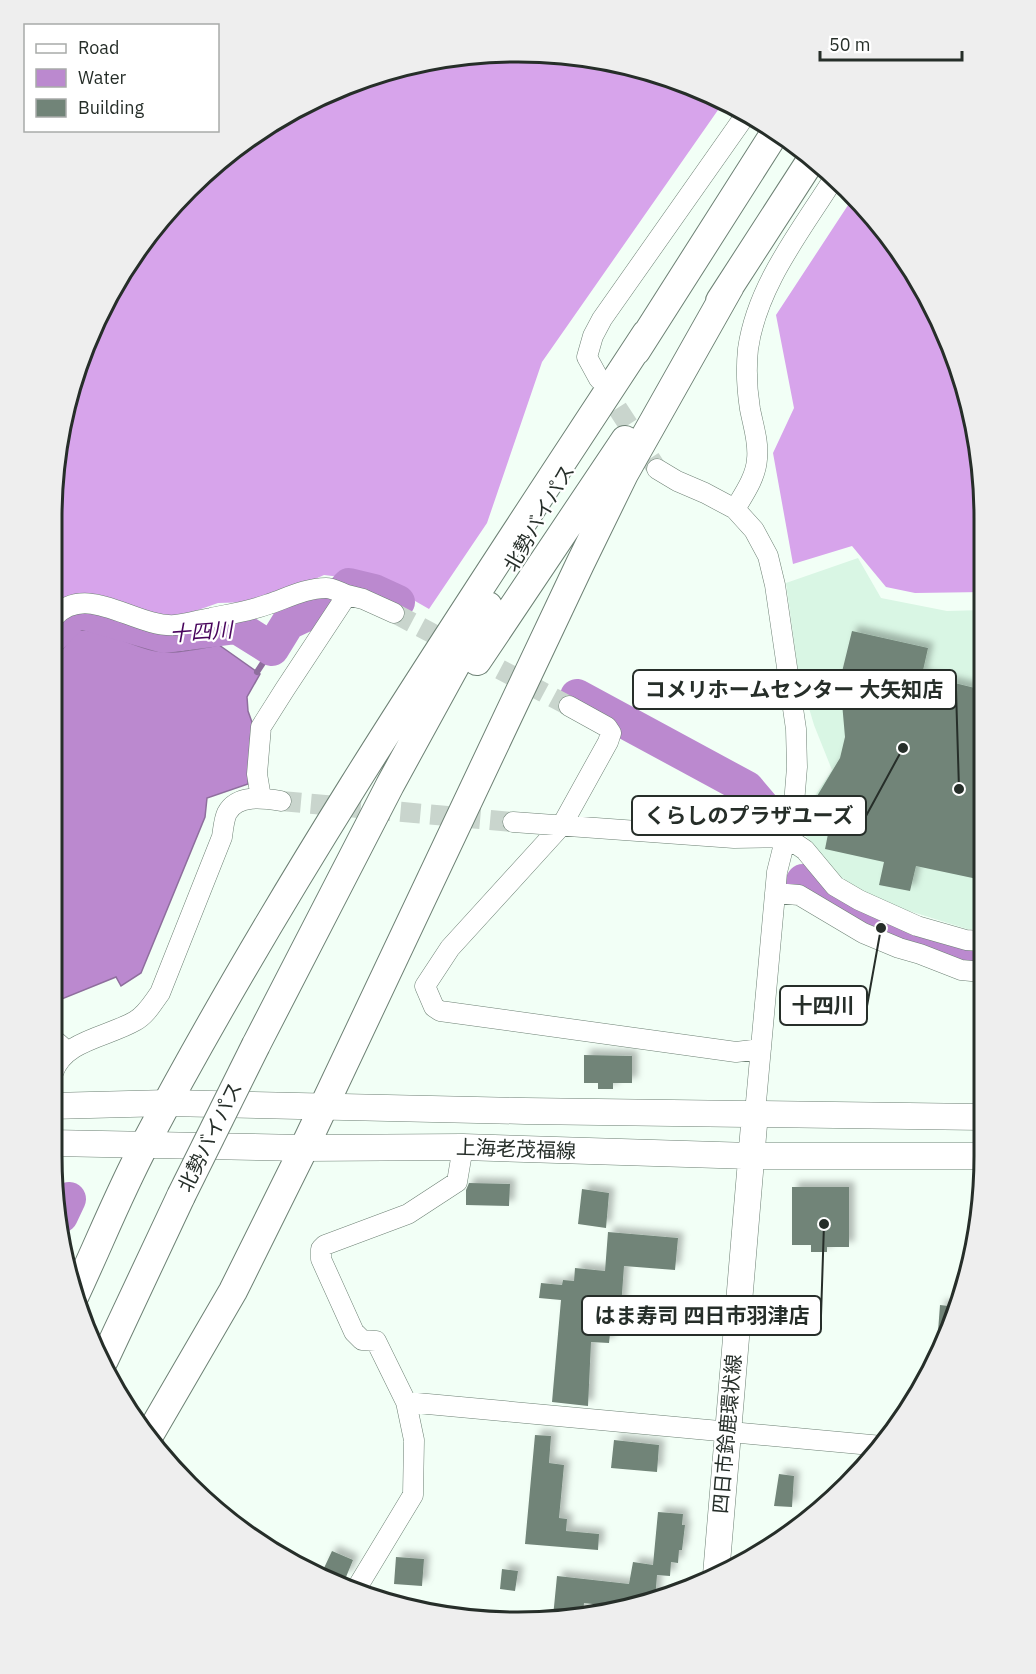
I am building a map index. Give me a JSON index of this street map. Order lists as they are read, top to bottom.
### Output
{
  "streets": {
    "highway": ["北勢バイパス"],
    "main road": ["上海老茂福線", "四日市鈴鹿環状線"]
  },
  "crossings": [
    ["上海老茂福線", "四日市鈴鹿環状線"]
  ],
  "water": ["十四川"],
  "places": [
    "くらしのプラザユーズ",
    "コメリホームセンター 大矢知店",
    "十四川",
    "はま寿司 四日市羽津店"
  ],
  "legend": ["Road", "Water", "Building"],
  "scale_bar": "50 m"
}
